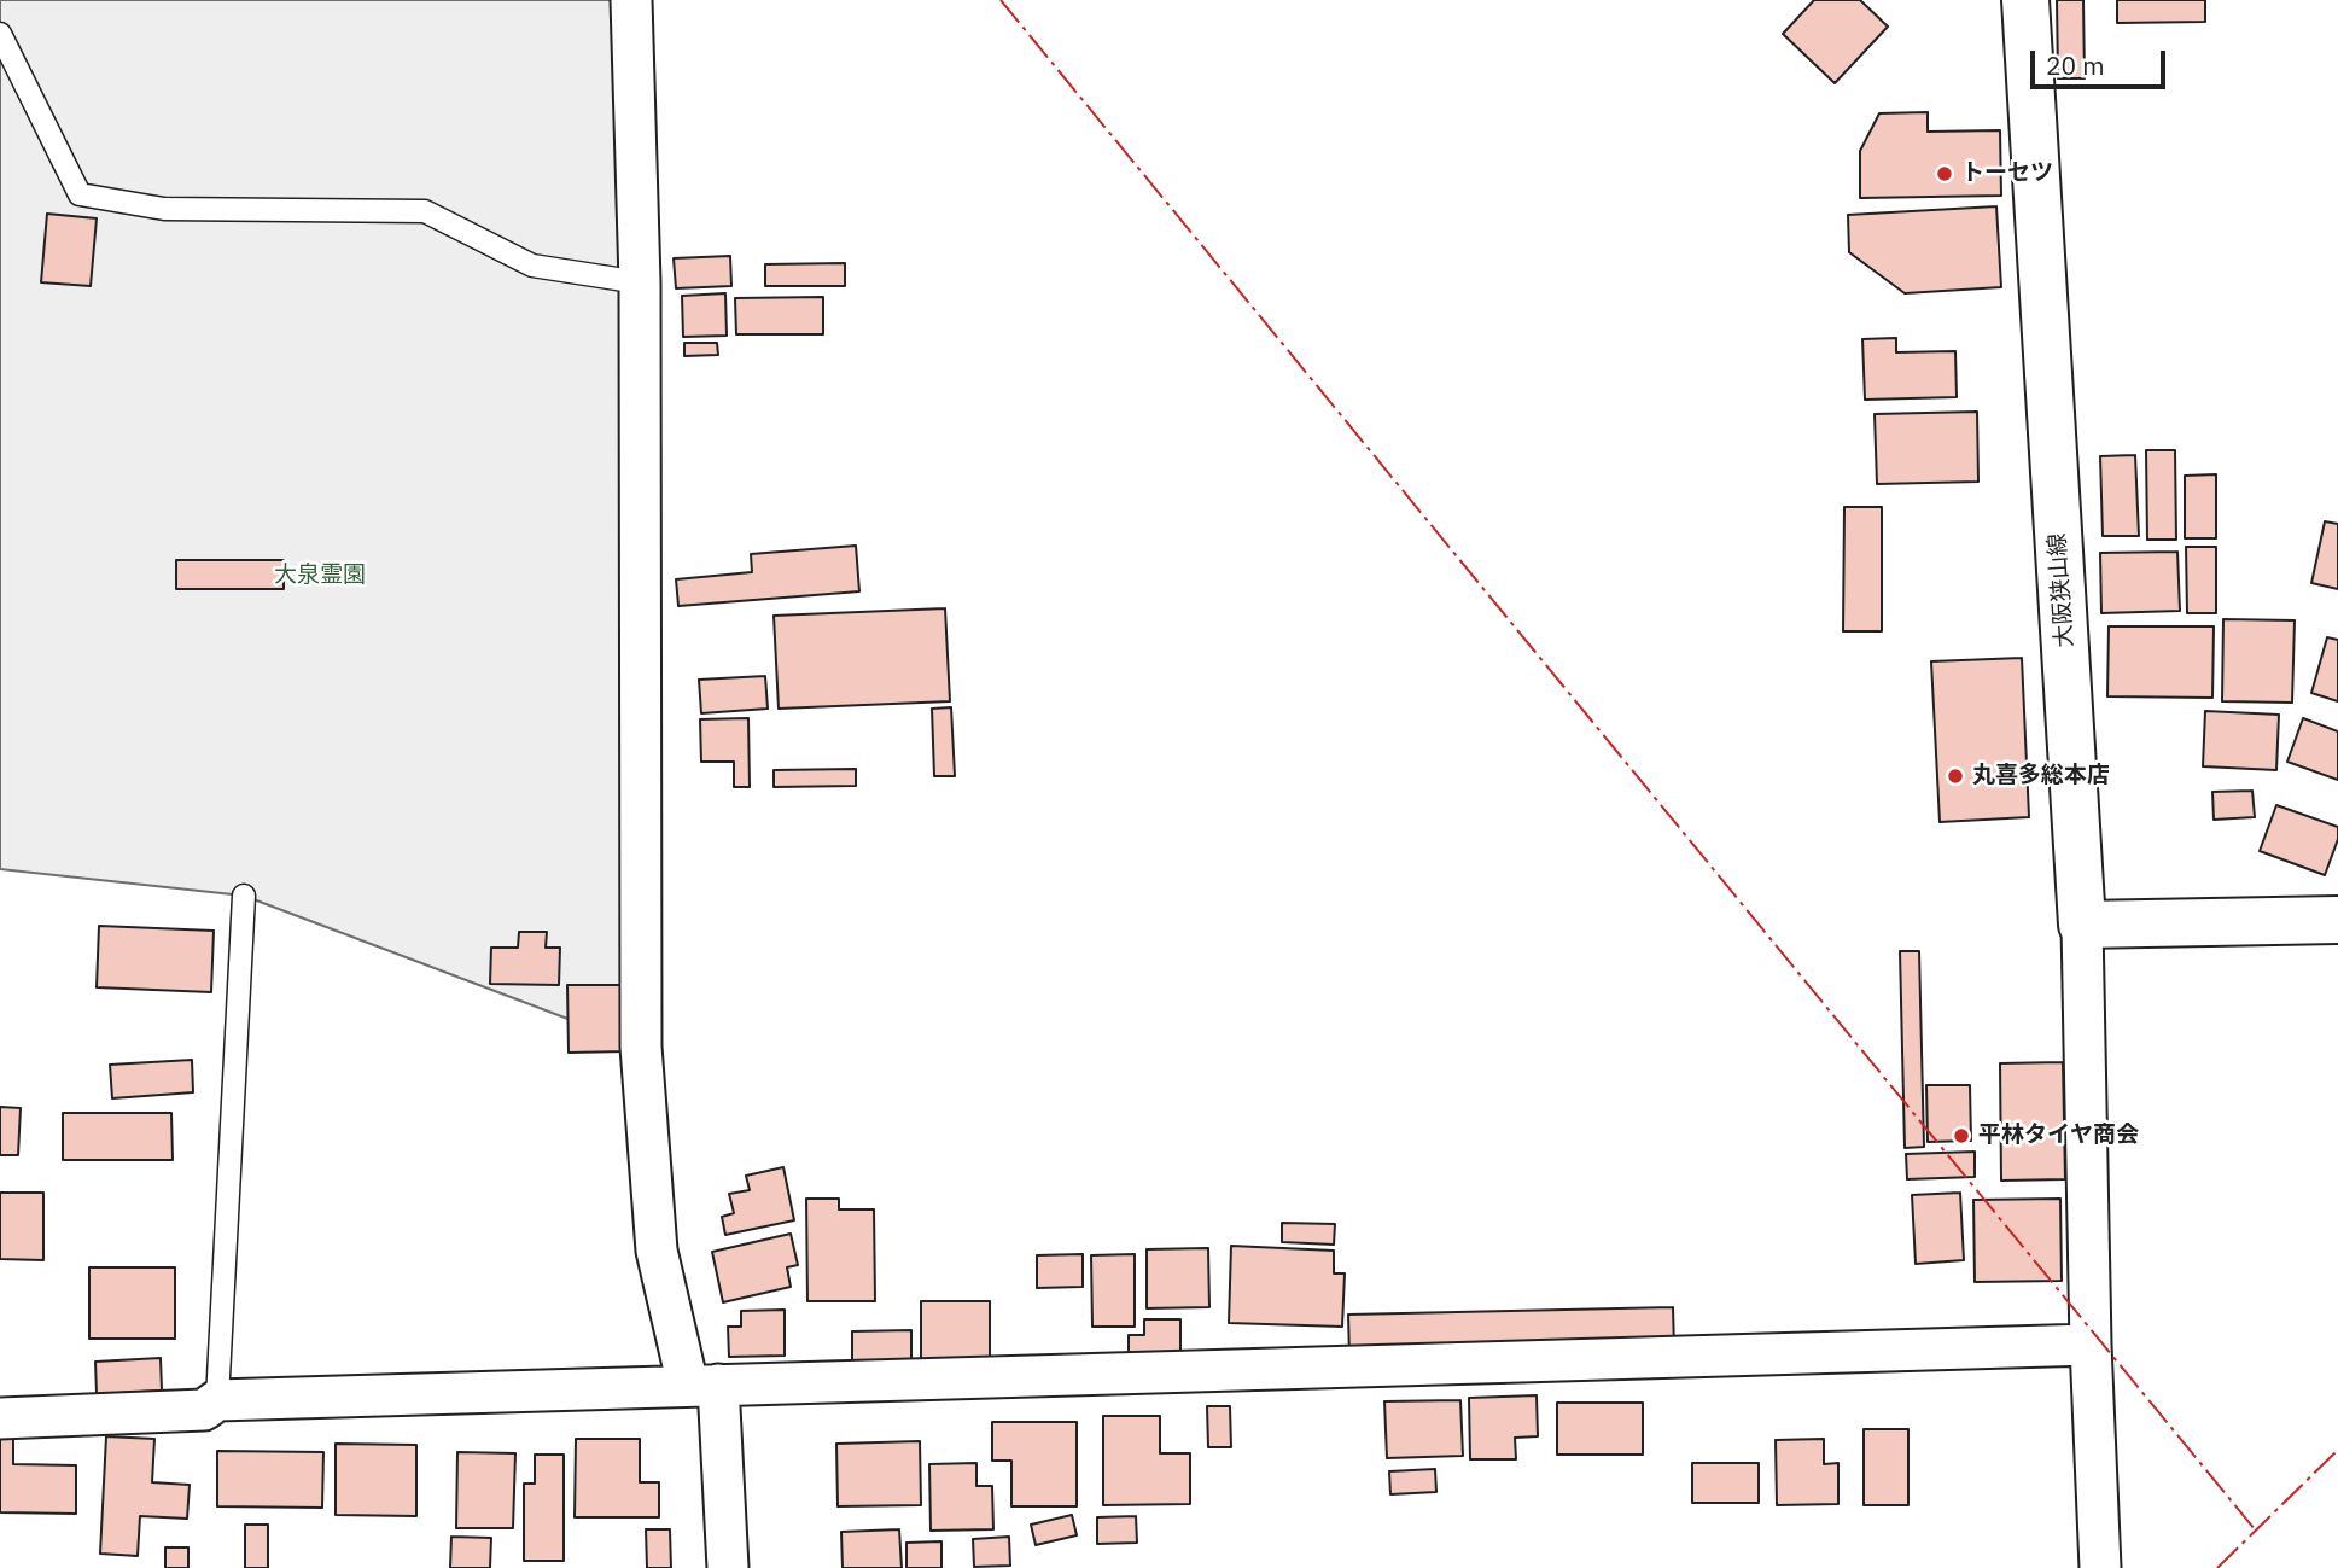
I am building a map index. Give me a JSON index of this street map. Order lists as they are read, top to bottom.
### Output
{
  "streets": {
    "main road": ["大阪狭山線"]
  },
  "parks": ["大泉霊園"],
  "places": ["トーセツ", "丸喜多総本店", "平林タイヤ商会"],
  "scale_bar": "20 m"
}
